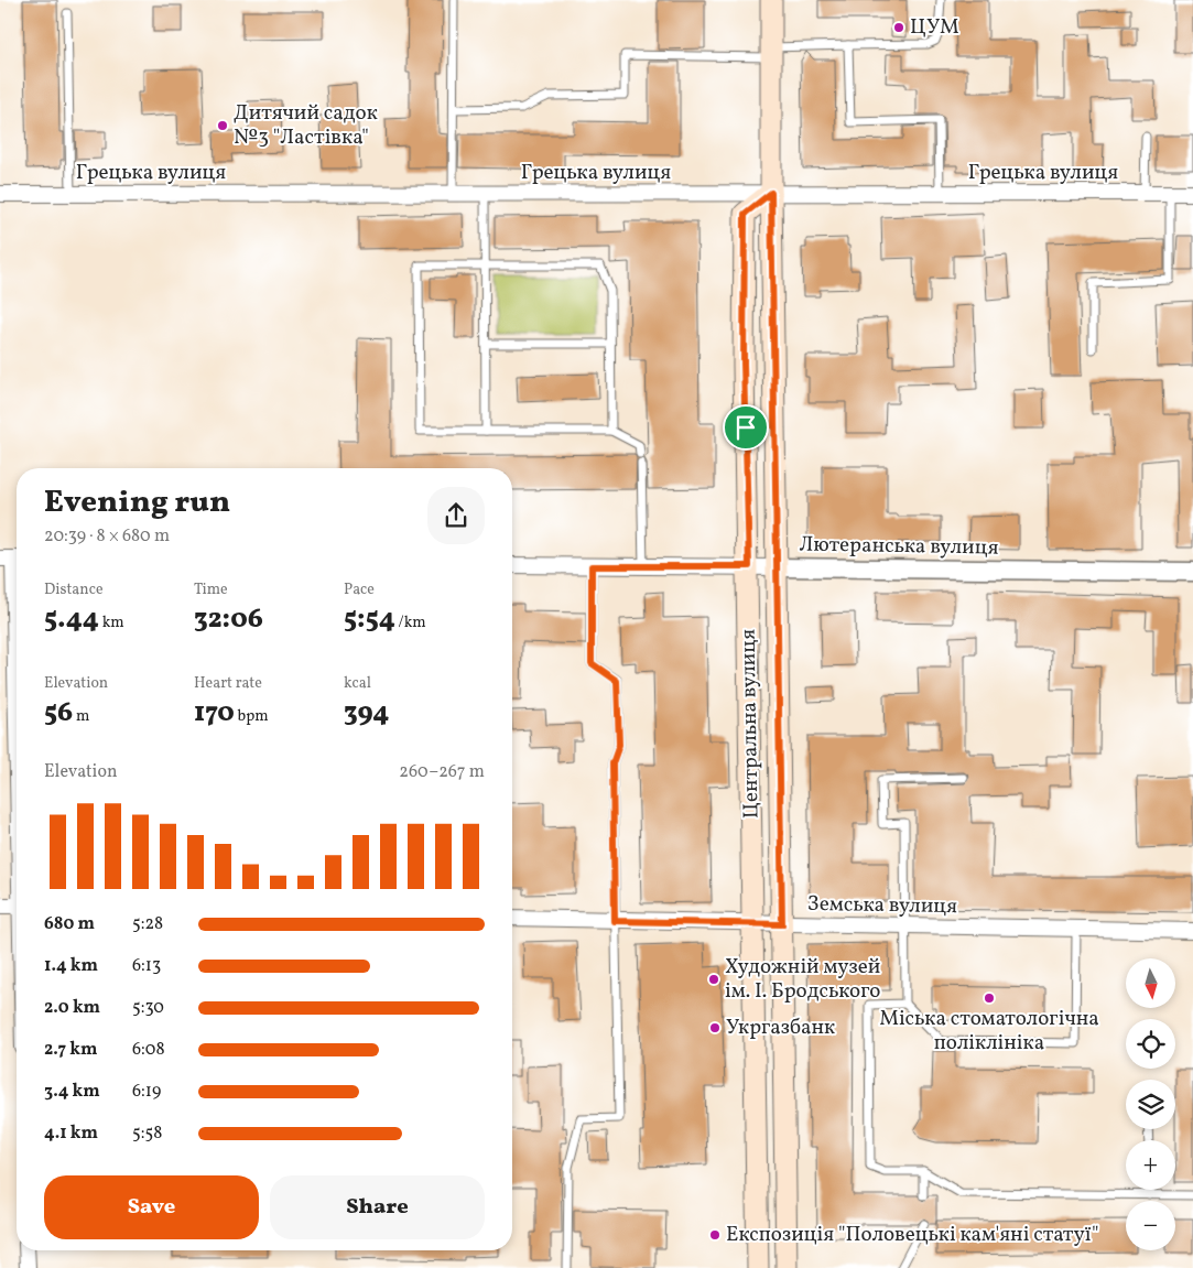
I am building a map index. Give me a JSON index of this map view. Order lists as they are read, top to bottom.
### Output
{
  "streets": {
    "main road": ["Центральна вулиця"],
    "street": ["Грецька вулиця", "Лютеранська вулиця", "Земська вулиця"]
  },
  "crossings": [
    ["Грецька вулиця", "Центральна вулиця"],
    ["Лютеранська вулиця", "Центральна вулиця"],
    ["Центральна вулиця", "Земська вулиця"]
  ],
  "places": [
    "ЦУМ",
    "Дитячий садок №3 \"Ластівка\"",
    "Художній музей ім. І. Бродського",
    "Міська стоматологічна поліклініка",
    "Укргазбанк",
    "Експозиція \"Половецькі кам'яні статуї\""
  ],
  "north": "bottom",
  "page": {
    "heading": ["Evening run", "20:39 · 8 × 680 m"],
    "stats": [
      ["Distance", "5.44 km"],
      ["Time", "32:06"],
      ["Pace", "5:54 /km"],
      ["Elevation", "56 m"],
      ["Heart rate", "170 bpm"],
      ["kcal", "394"]
    ],
    "chart": ["Elevation", "260–267 m"],
    "list": [
      {
        "name": "680 m",
        "note": "5:28"
      },
      {
        "name": "1.4 km",
        "note": "6:13"
      },
      {
        "name": "2.0 km",
        "note": "5:30"
      },
      {
        "name": "2.7 km",
        "note": "6:08"
      },
      {
        "name": "3.4 km",
        "note": "6:19"
      },
      {
        "name": "4.1 km",
        "note": "5:58"
      }
    ],
    "map_buttons": ["+", "−"],
    "buttons": ["Save", "Share"]
  }
}
